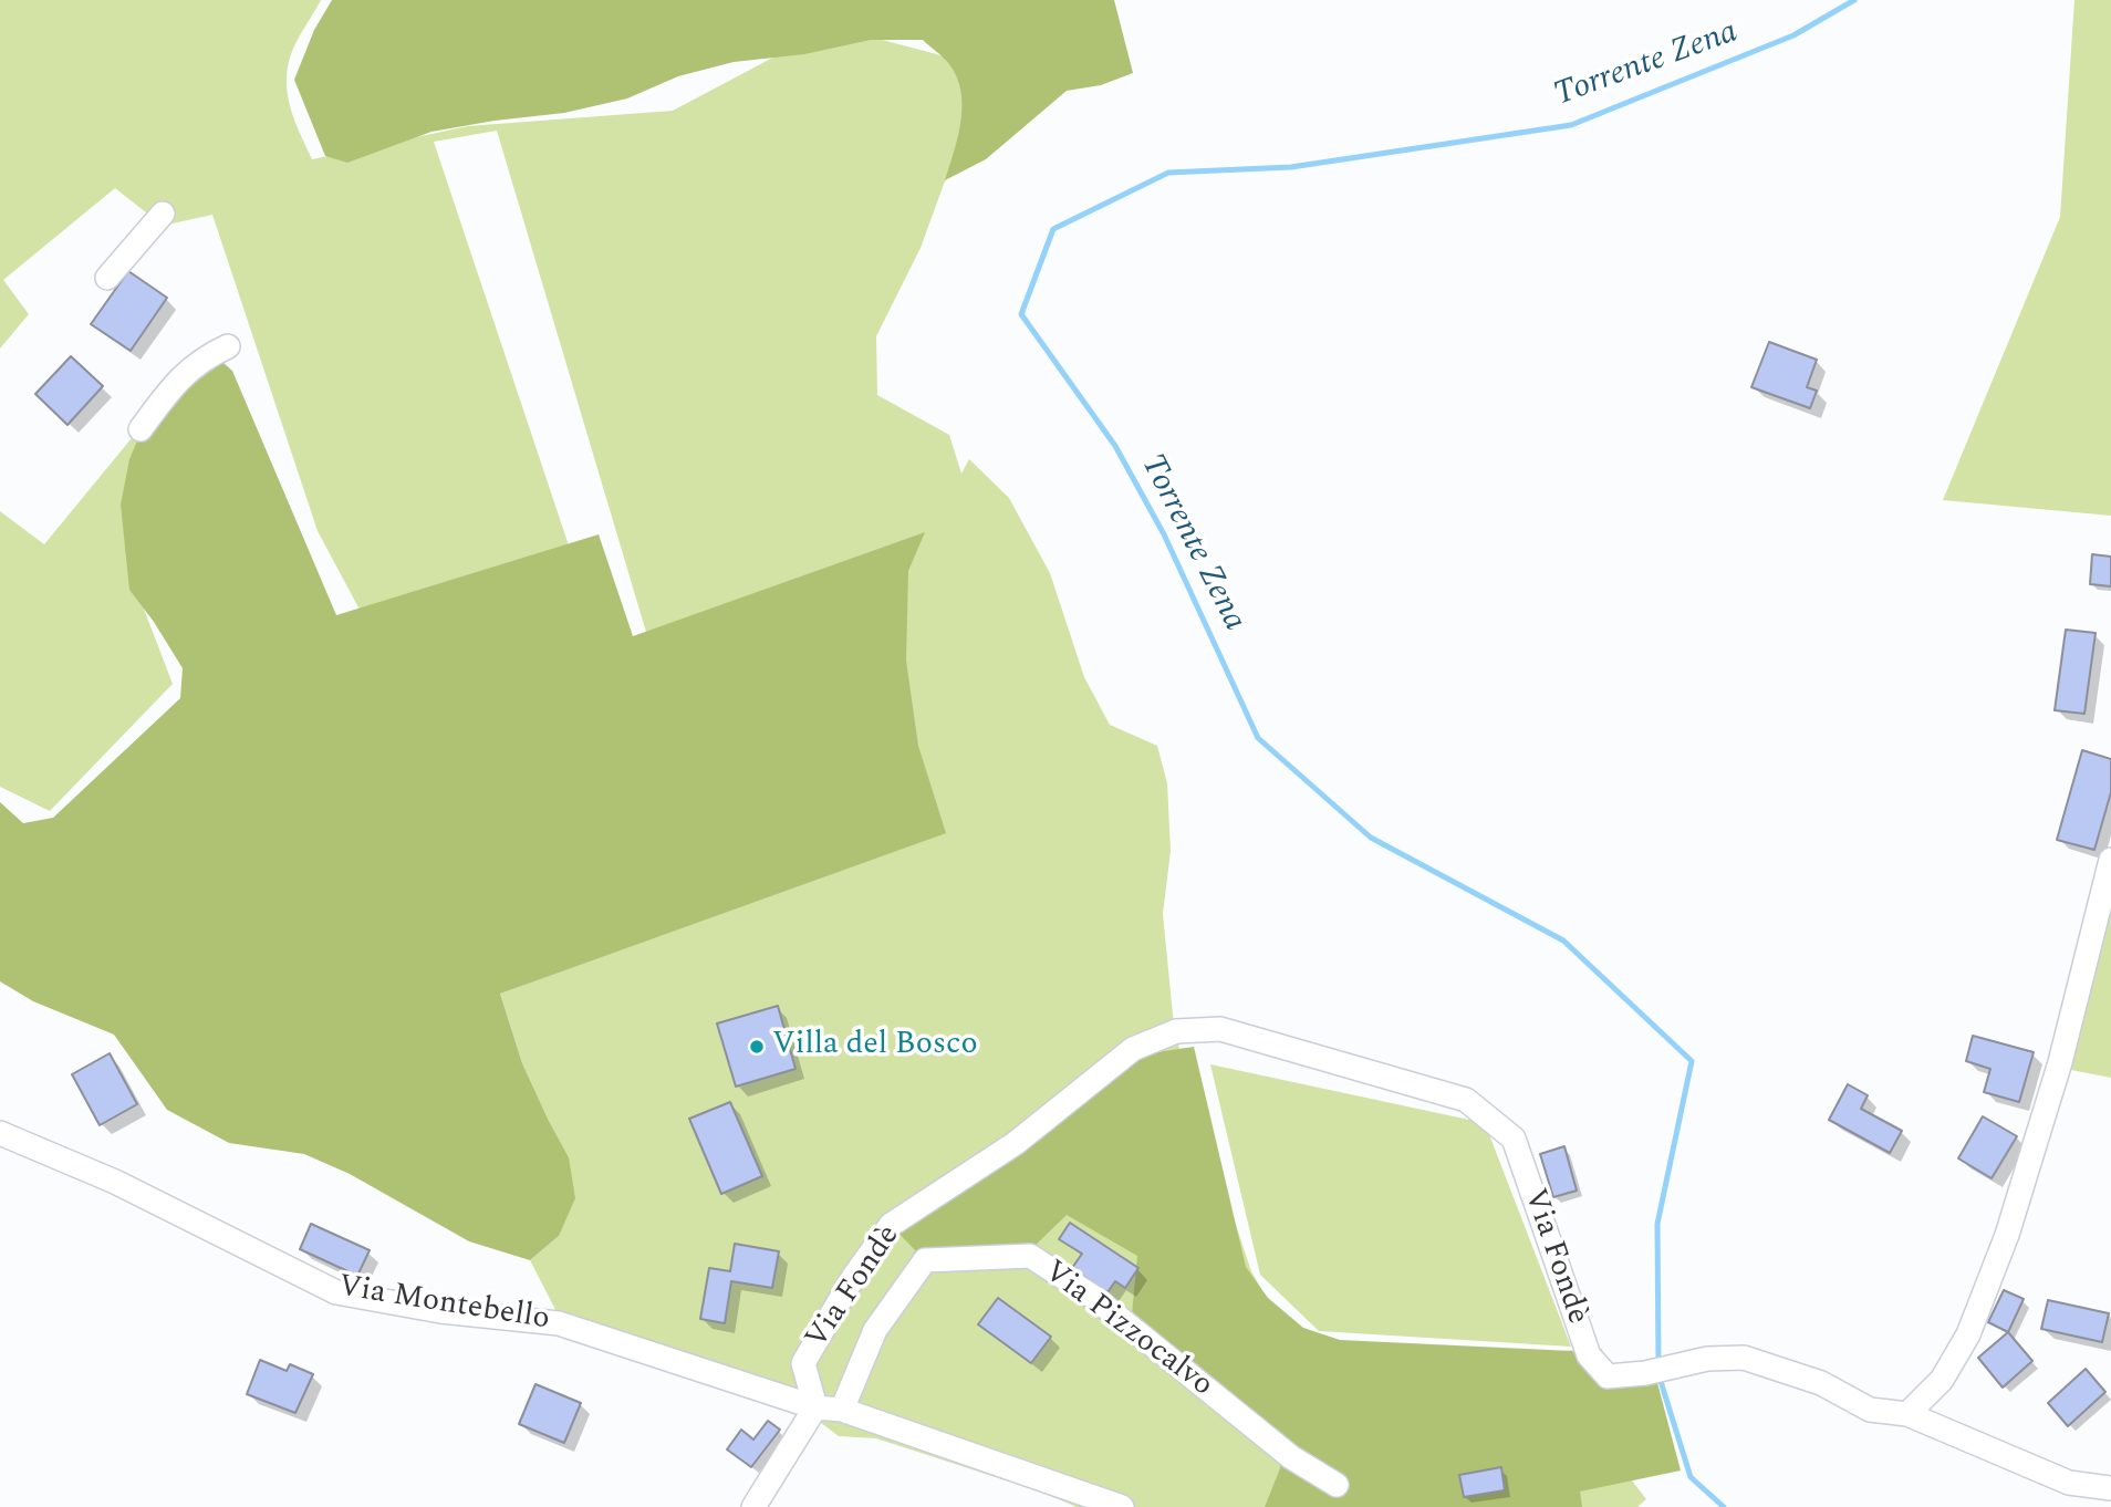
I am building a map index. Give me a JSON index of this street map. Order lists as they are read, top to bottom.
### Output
{
  "streets": {
    "street": ["Via Fondè", "Via Montebello", "Via Pizzocalvo"]
  },
  "crossings": [
    ["Via Fondè", "Via Montebello"],
    ["Via Montebello", "Via Pizzocalvo"]
  ],
  "water": ["Torrente Zena"],
  "places": ["Villa del Bosco"]
}
